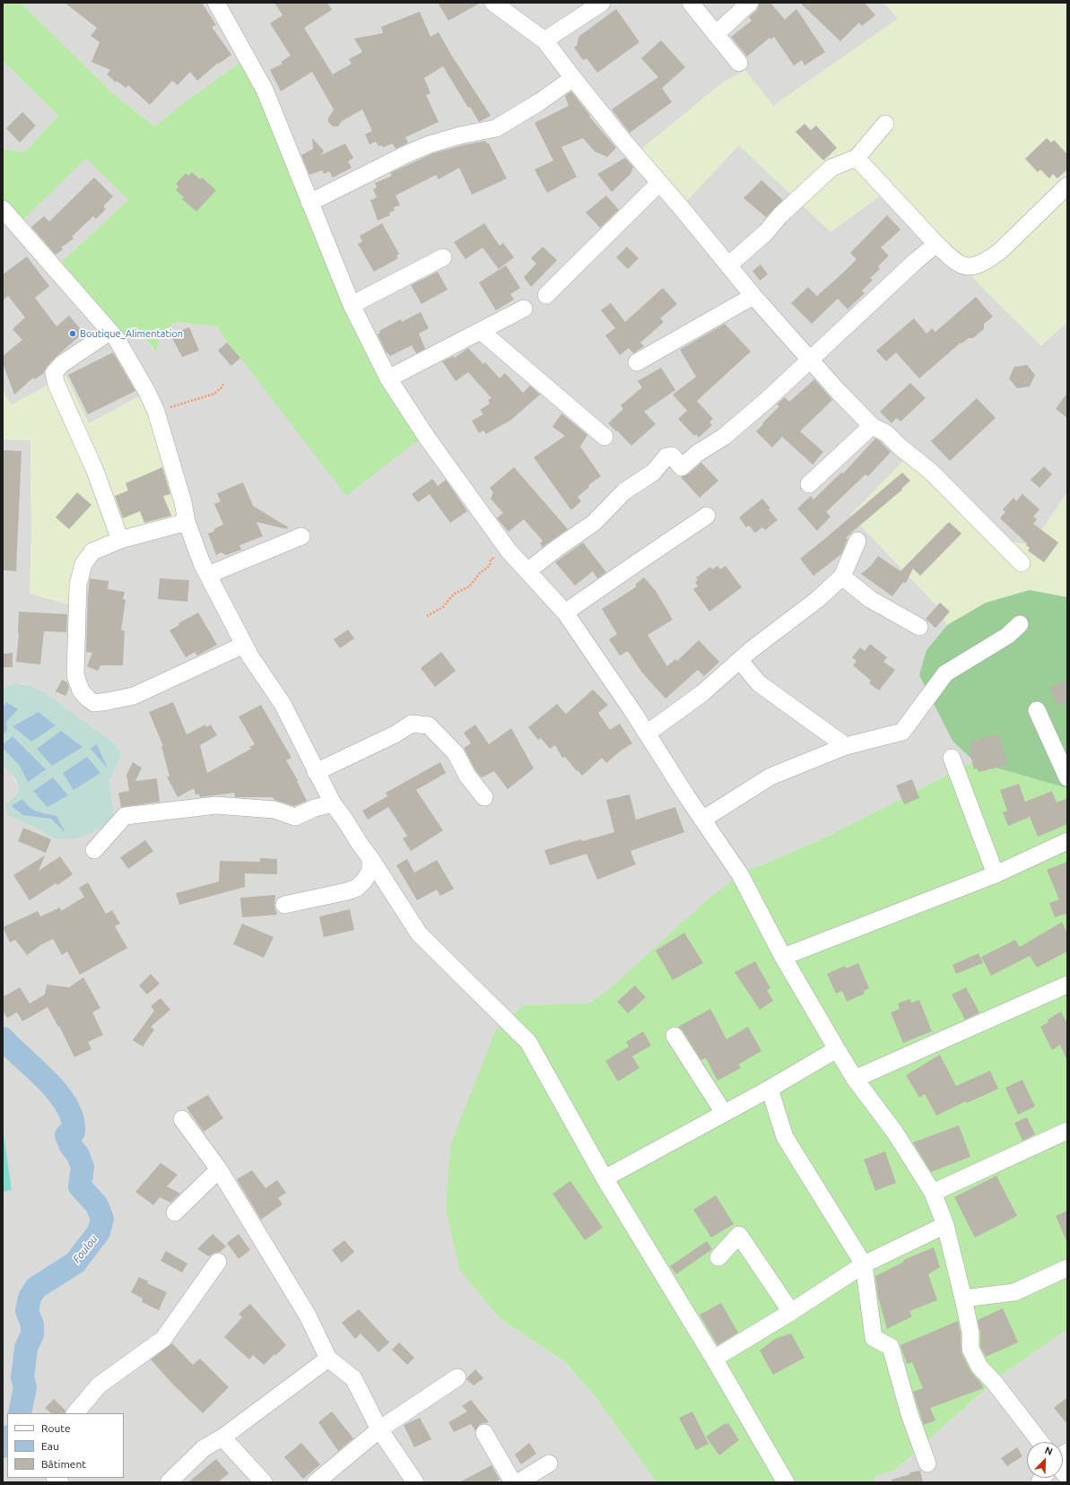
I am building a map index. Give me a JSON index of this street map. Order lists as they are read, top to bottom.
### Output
{
  "water": ["Foulou"],
  "places": ["Boutique_Alimentation"],
  "legend": ["Route", "Eau", "Bâtiment"],
  "north": "top right"
}
